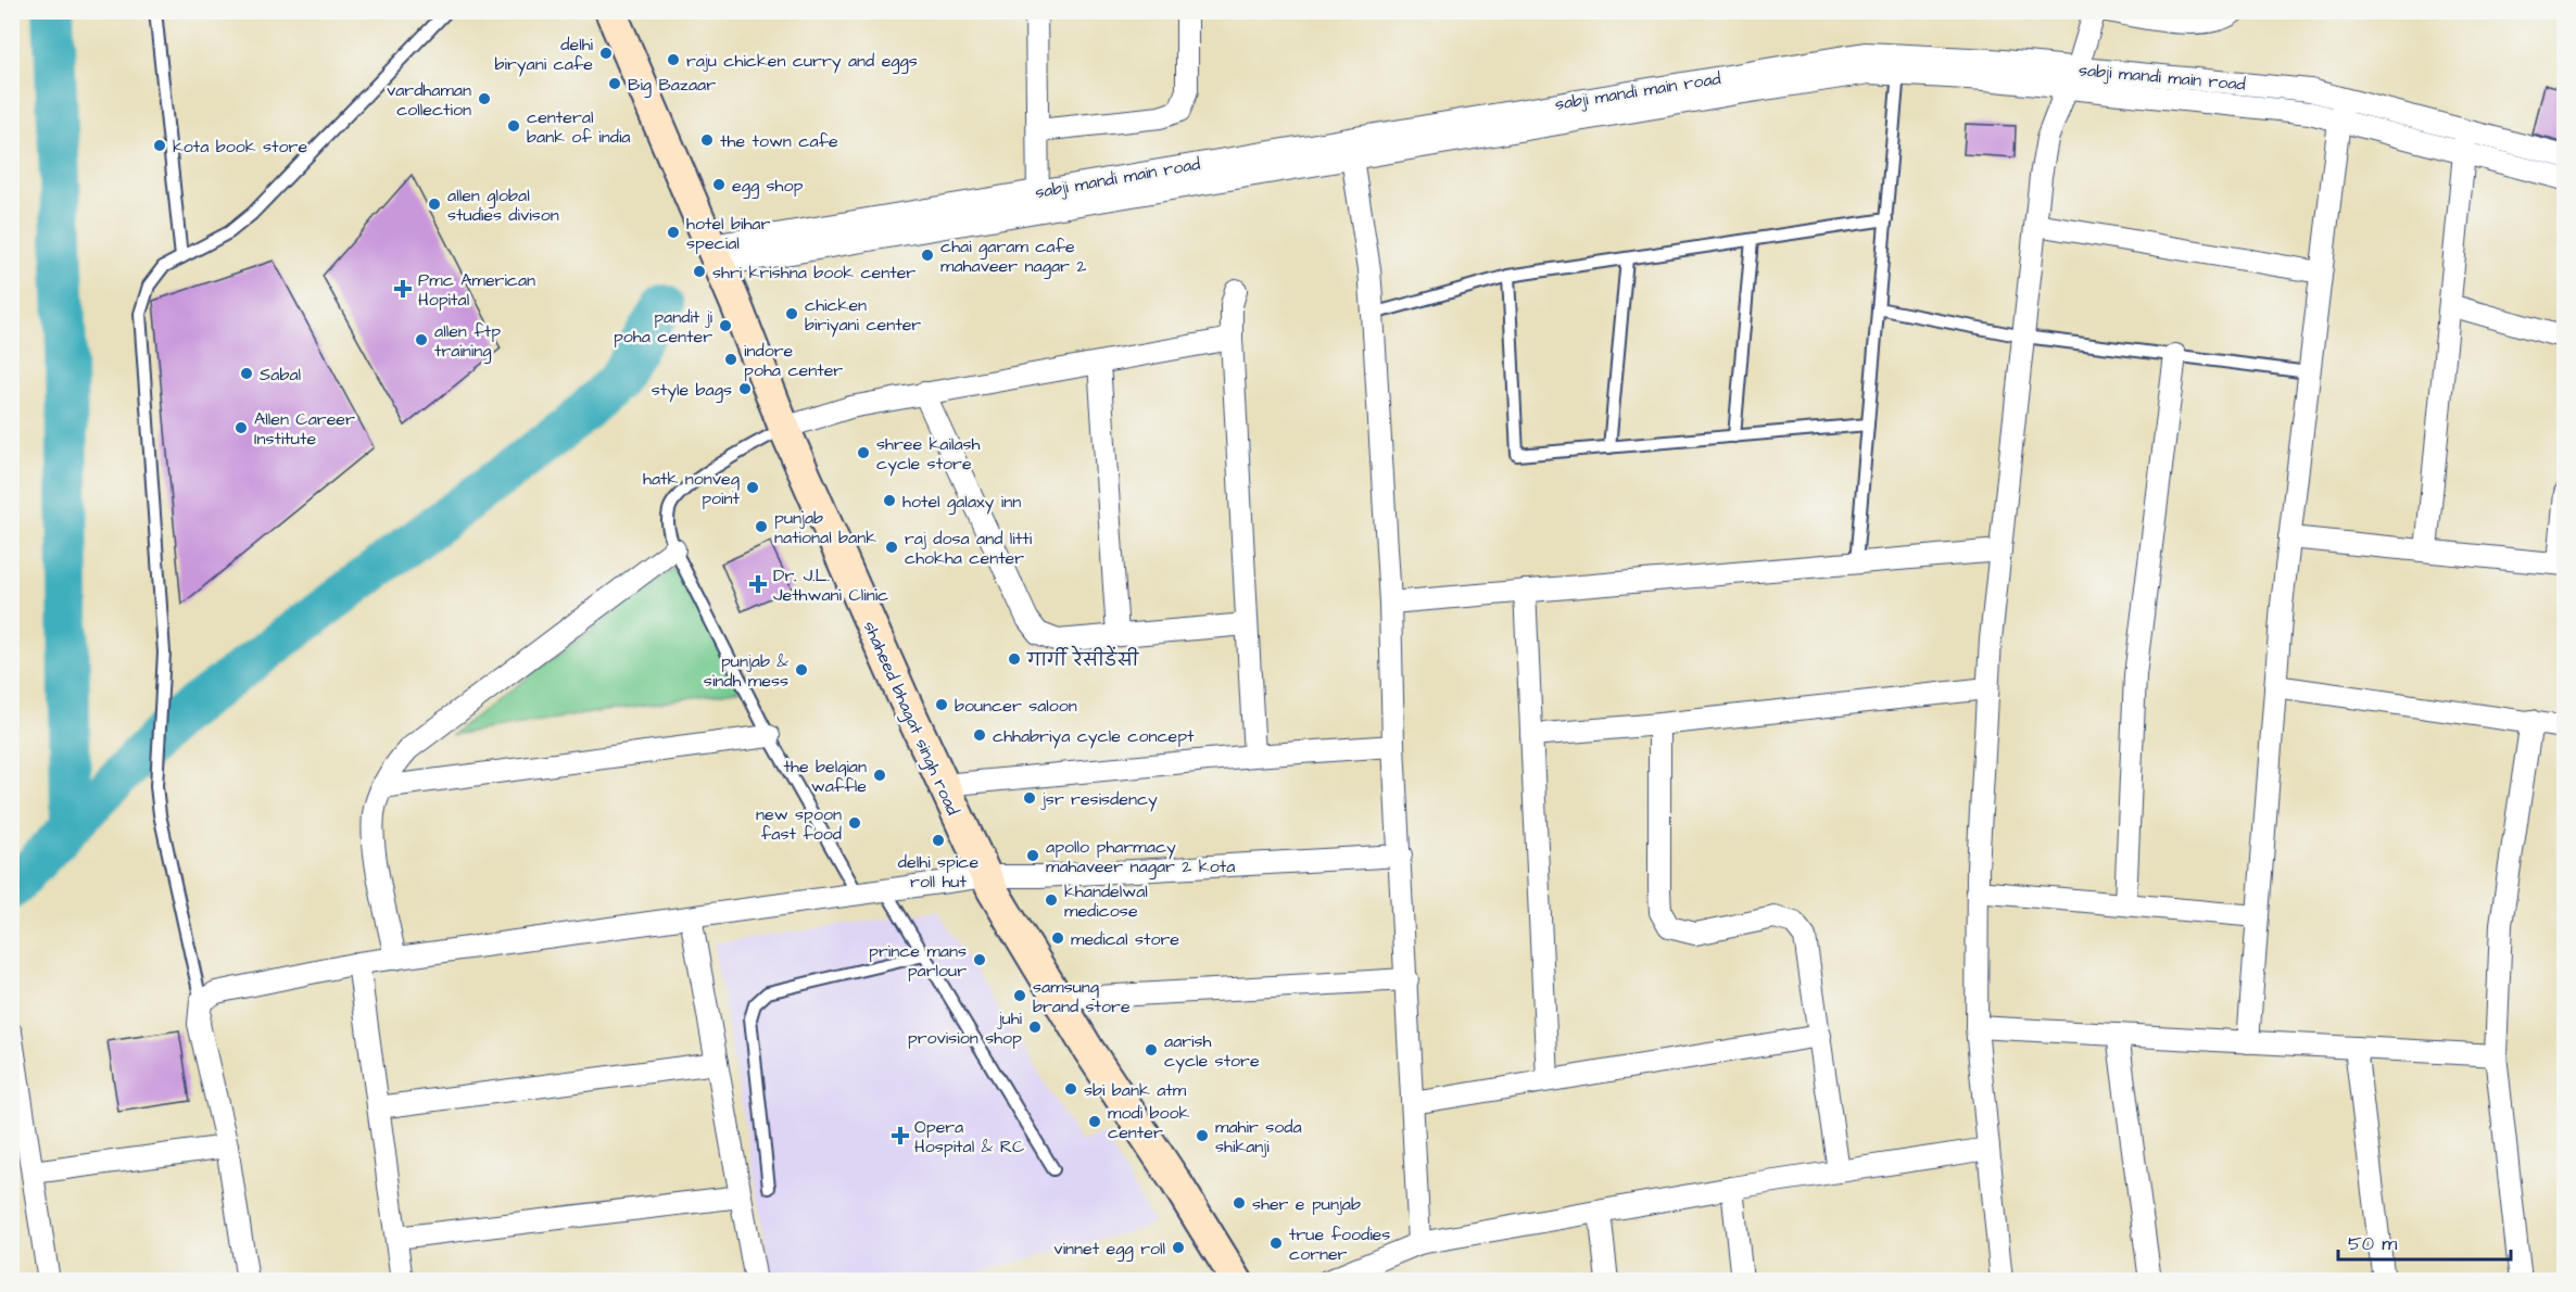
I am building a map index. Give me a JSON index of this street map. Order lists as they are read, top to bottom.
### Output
{
  "streets": {
    "street": ["sabji mandi main road", "shaheed bhagat singh road"]
  },
  "crossings": [
    ["sabji mandi main road", "shaheed bhagat singh road"]
  ],
  "places": {
    "other": [
      "delhi biryani cafe",
      "raju chicken curry and eggs",
      "Big Bazaar",
      "vardhaman collection",
      "centeral bank of india",
      "the town cafe",
      "kota book store",
      "egg shop",
      "allen global studies divison",
      "hotel bihar special",
      "chai garam cafe mahaveer nagar 2",
      "shri krishna book center",
      "chicken biriyani center",
      "pandit ji poha center",
      "allen ftp training",
      "indore poha center",
      "Sabal",
      "style bags",
      "Allen Career Institute",
      "shree kailash cycle store",
      "hatk nonveg point",
      "hotel galaxy inn",
      "punjab national bank",
      "raj dosa and litti chokha center",
      "गार्गी रेसीडेंसी",
      "punjab & sindh mess",
      "bouncer saloon",
      "chhabriya cycle concept",
      "the belgian waffle",
      "jsr resisdency",
      "new spoon fast food",
      "delhi spice roll hut",
      "apollo pharmacy mahaveer nagar 2 kota",
      "khandelwal medicose",
      "medical store",
      "prince mans parlour",
      "samsung brand store",
      "juhi provision shop",
      "aarish cycle store",
      "sbi bank atm",
      "modi book center",
      "mahir soda shikanji",
      "sher e punjab",
      "true foodies corner",
      "vinnet egg roll"
    ],
    "health": ["Pmc American Hopital", "Dr. J.L. Jethwani Clinic", "Opera Hospital & RC"]
  },
  "scale_bar": "50 m"
}
